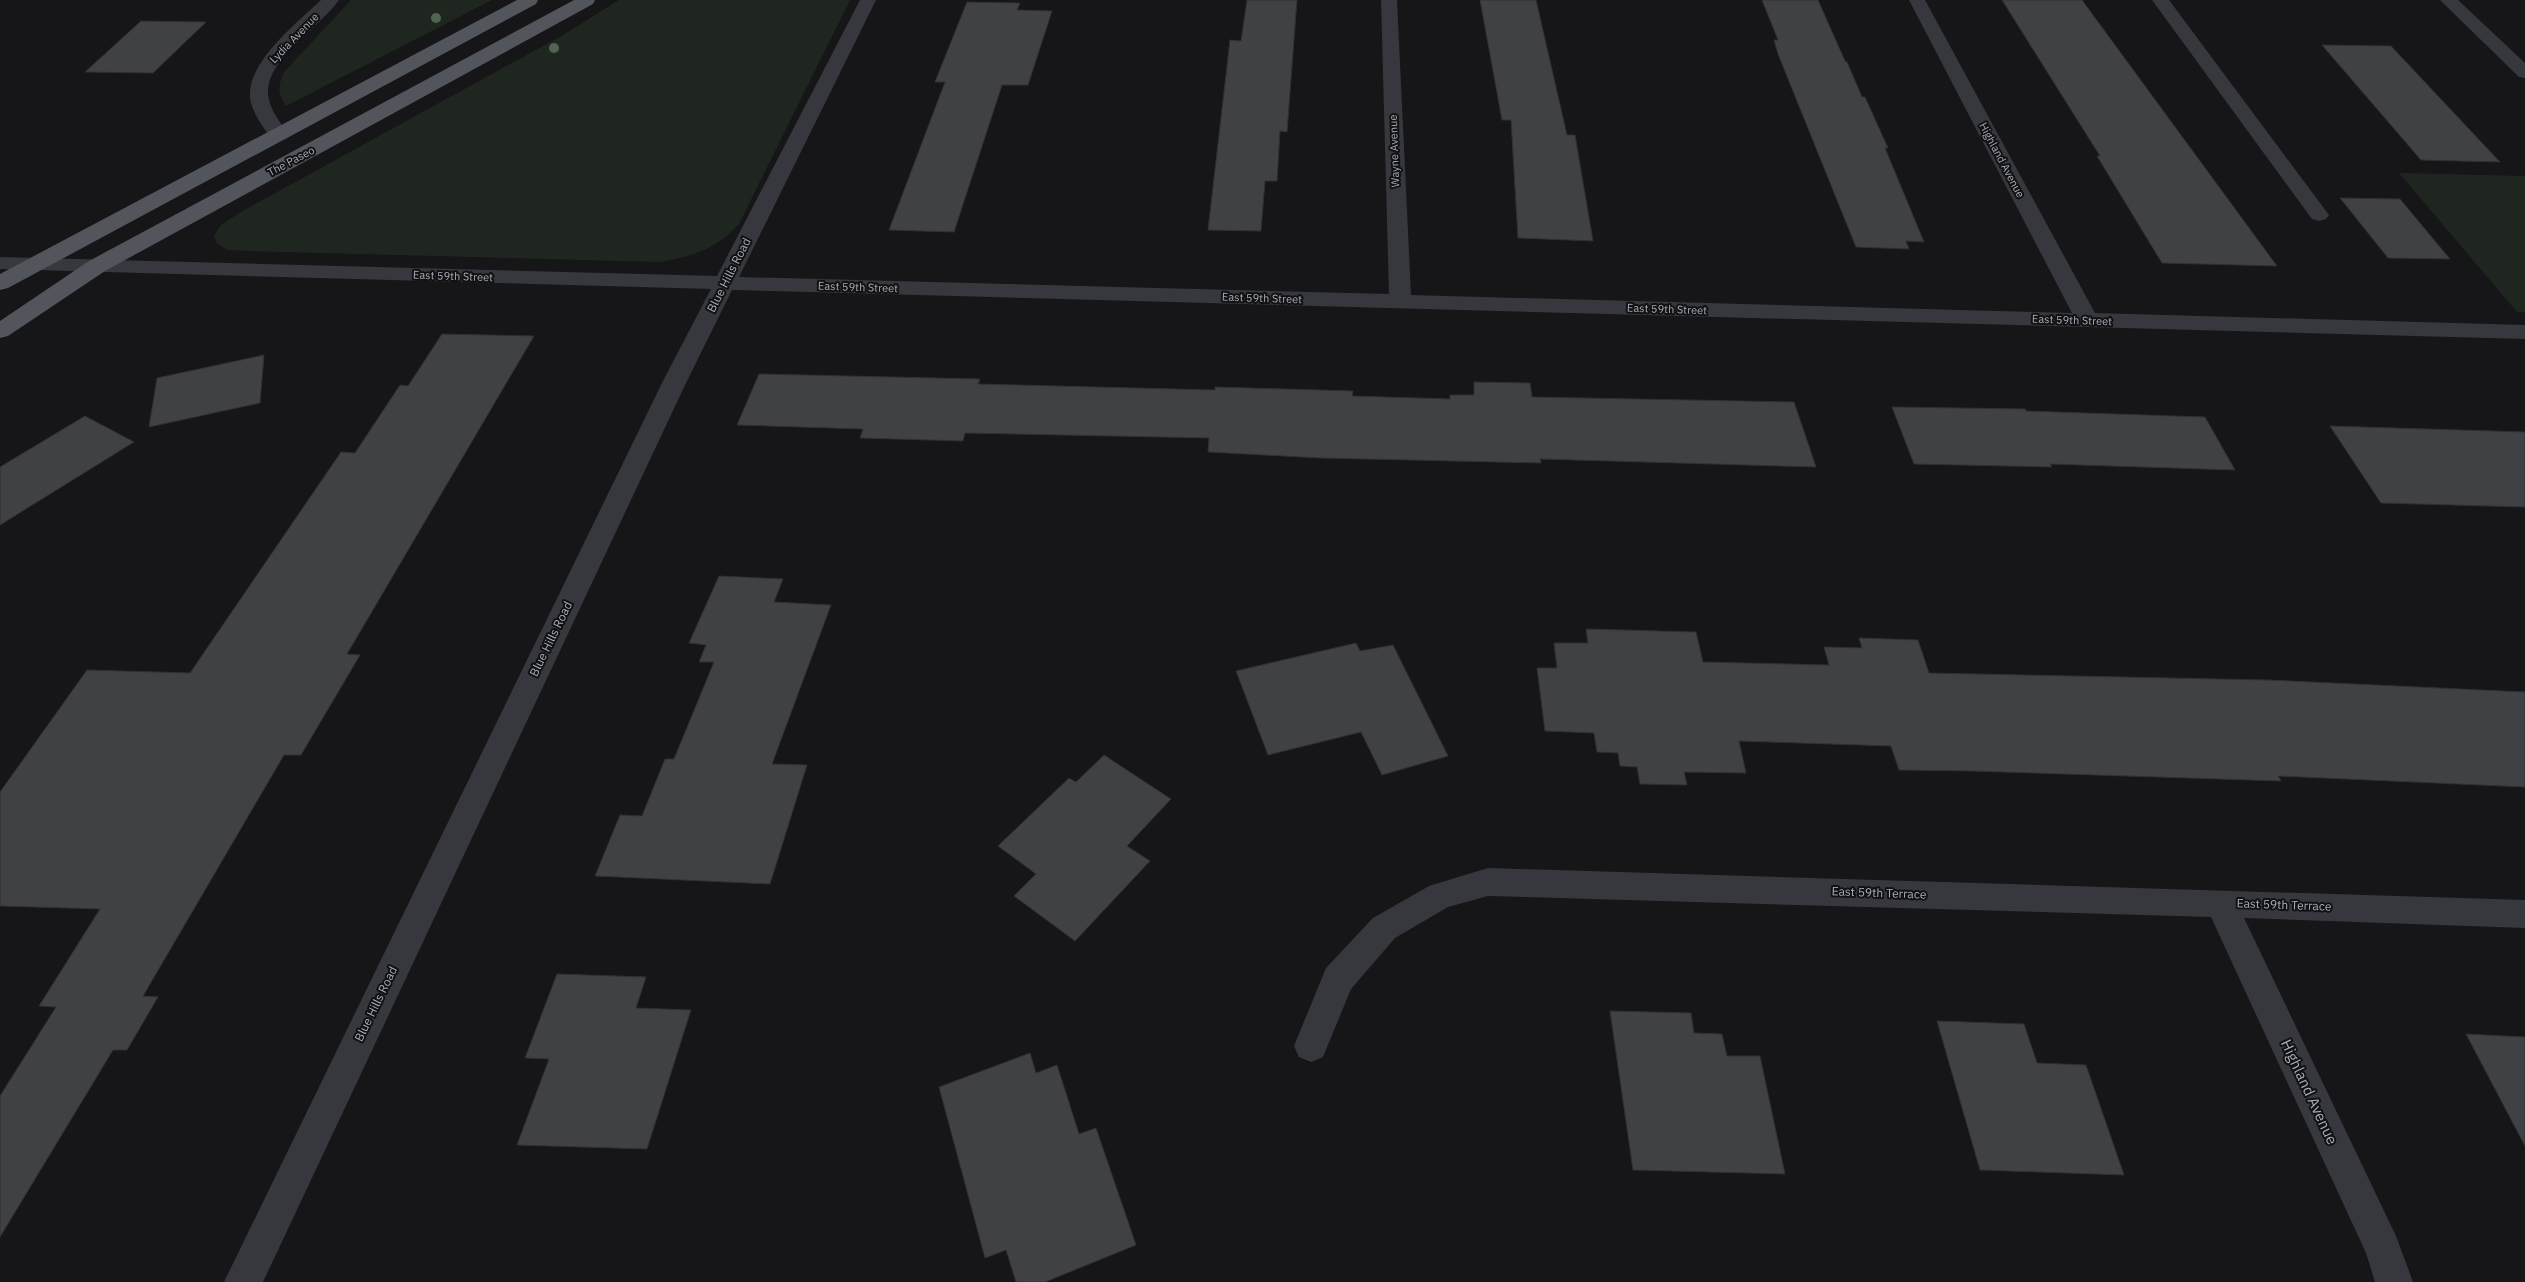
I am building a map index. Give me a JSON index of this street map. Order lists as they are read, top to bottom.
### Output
{
  "streets": {
    "main road": ["The Paseo"],
    "street": [
      "Lydia Avenue",
      "Wayne Avenue",
      "Highland Avenue",
      "Blue Hills Road",
      "East 59th Street",
      "East 59th Terrace"
    ]
  },
  "crossings": [
    ["Wayne Avenue", "East 59th Street"],
    ["Highland Avenue", "East 59th Street"],
    ["Highland Avenue", "East 59th Terrace"],
    ["The Paseo", "East 59th Street"],
    ["Blue Hills Road", "East 59th Street"]
  ]
}
